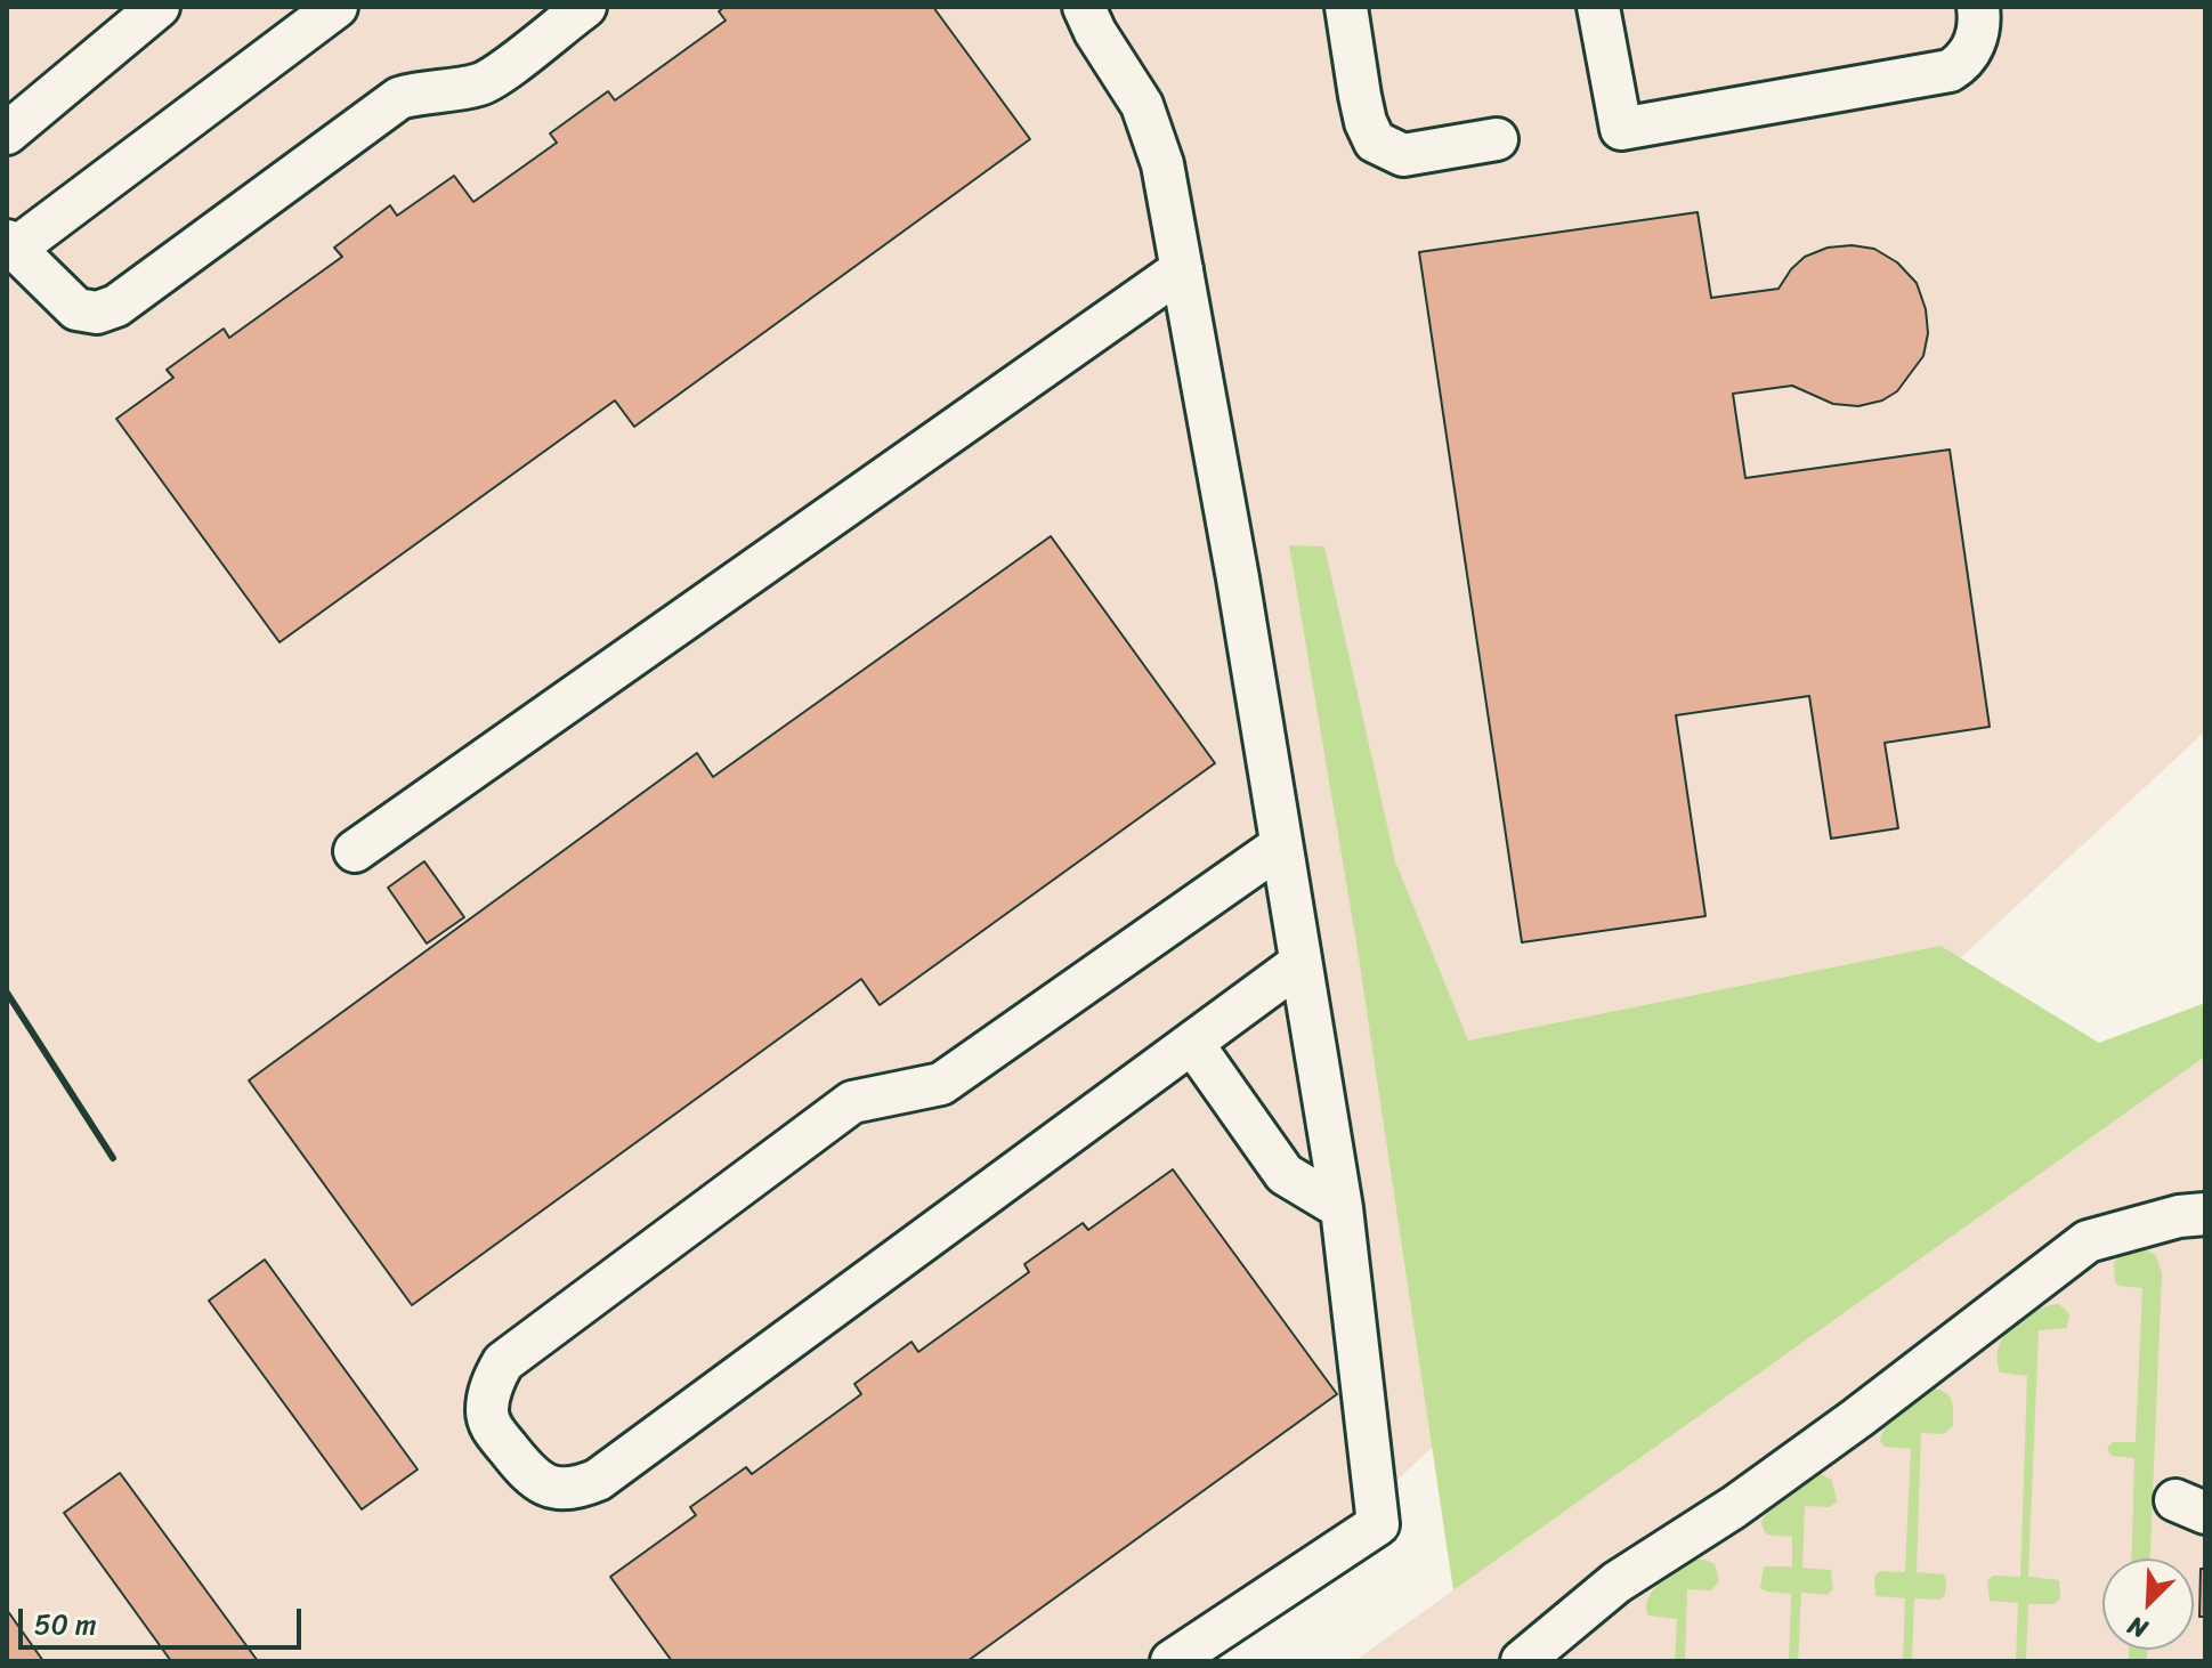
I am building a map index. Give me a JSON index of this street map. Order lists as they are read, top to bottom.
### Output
{
  "scale_bar": "50 m",
  "north": "bottom left"
}
